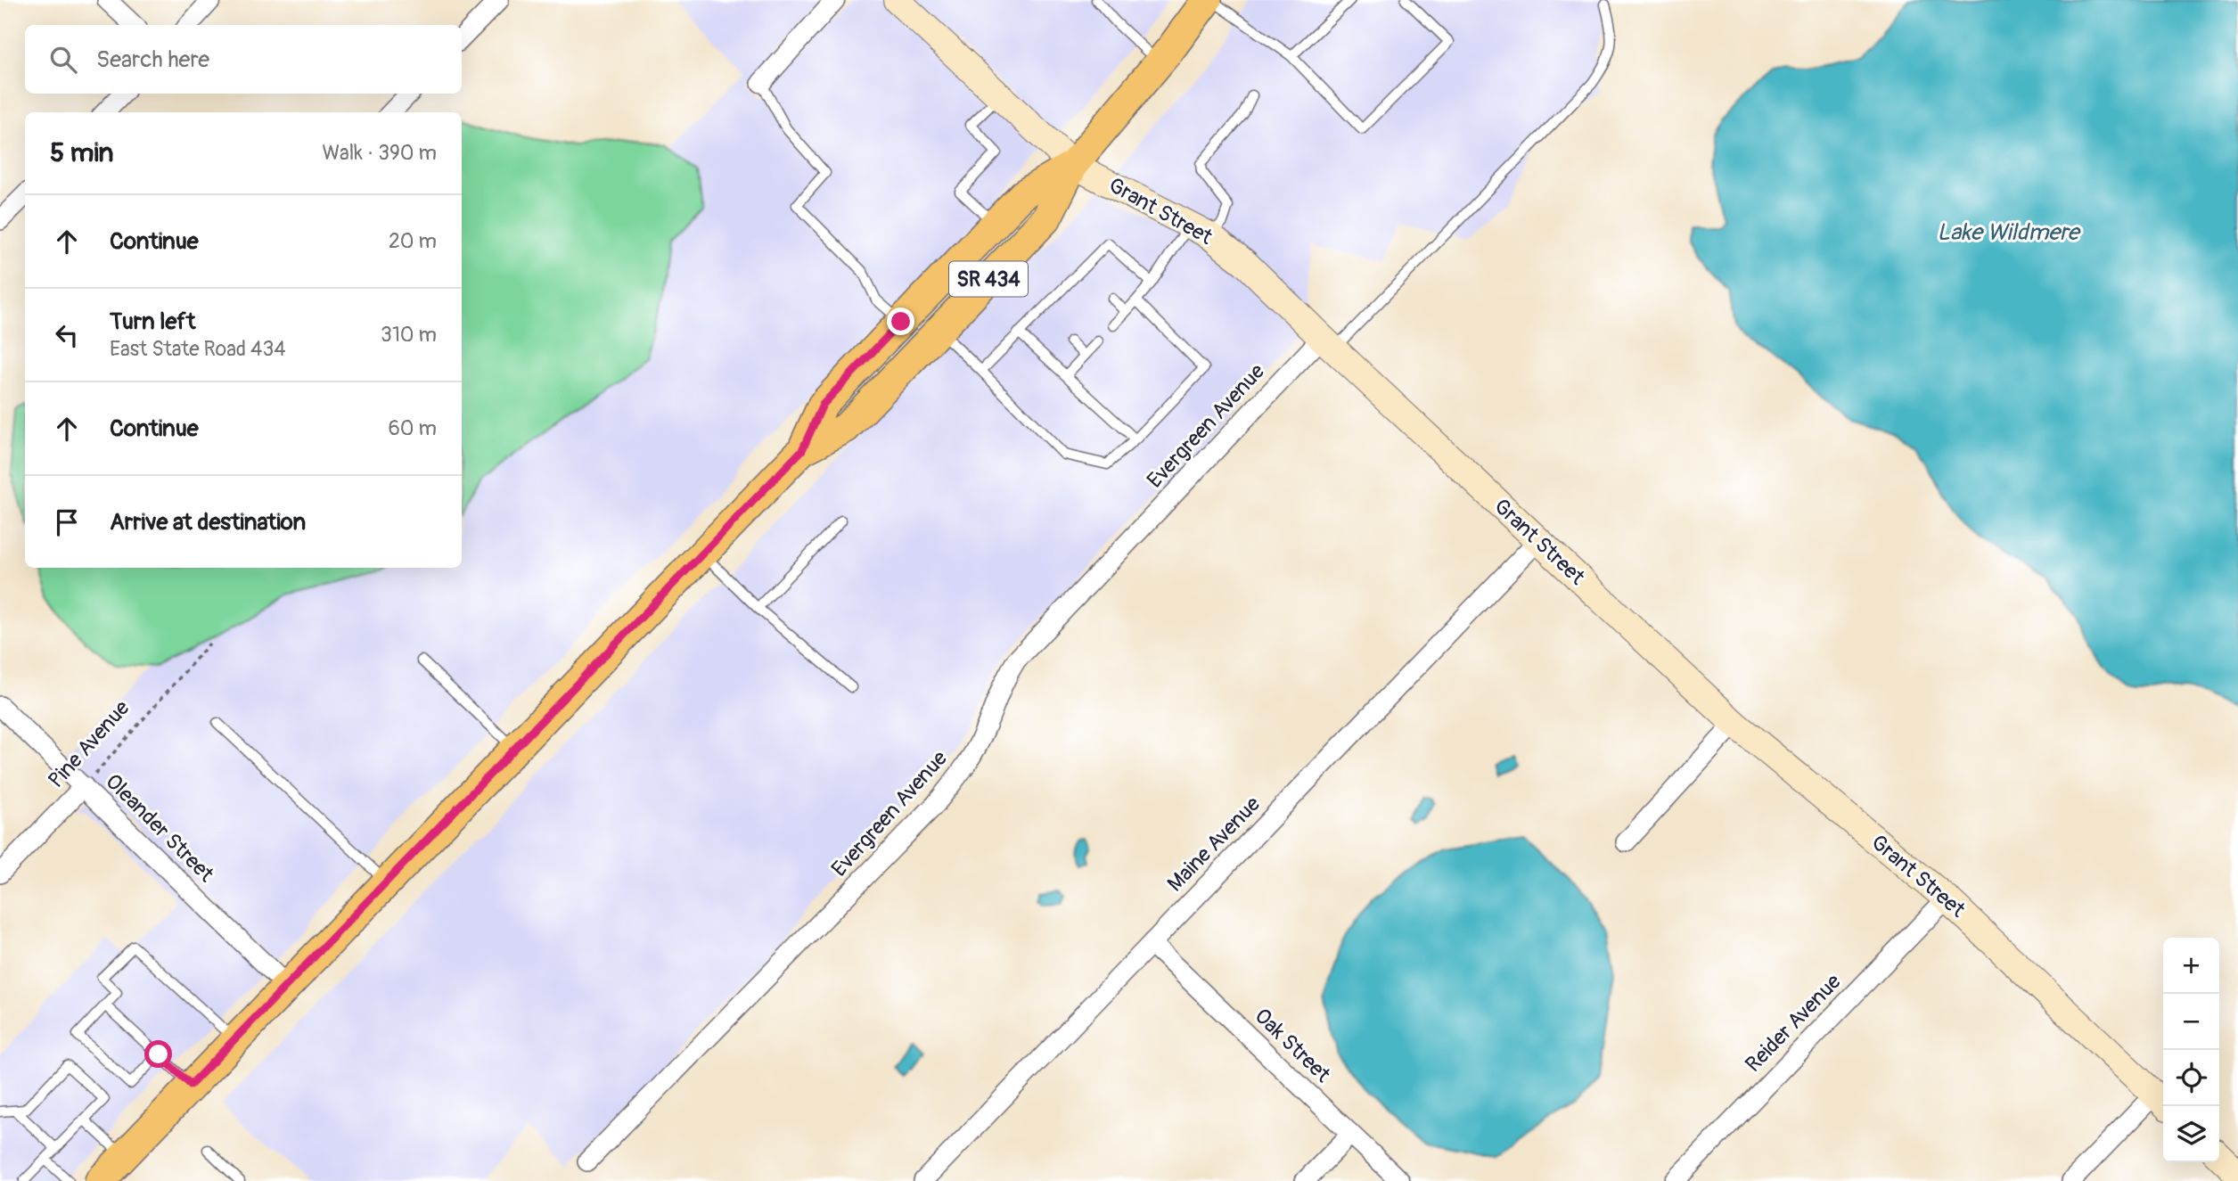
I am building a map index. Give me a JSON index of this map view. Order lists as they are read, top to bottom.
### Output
{
  "streets": {
    "main road": ["SR 434"],
    "street": [
      "Grant Street",
      "Evergreen Avenue",
      "Pine Avenue",
      "Oleander Street",
      "Maine Avenue",
      "Reider Avenue",
      "Oak Street"
    ]
  },
  "crossings": [
    ["Grant Street", "SR 434"],
    ["Grant Street", "Evergreen Avenue"],
    ["Grant Street", "Maine Avenue"],
    ["Grant Street", "Reider Avenue"],
    ["SR 434", "Oleander Street"],
    ["Pine Avenue", "Oleander Street"],
    ["Maine Avenue", "Oak Street"]
  ],
  "water": ["Lake Wildmere"],
  "page": {
    "search": "Search here",
    "heading": ["5 min", "Walk · 390 m"],
    "list": [
      ["Continue", "20 m"],
      ["Turn left", "East State Road 434", "310 m"],
      ["Continue", "60 m"],
      "Arrive at destination"
    ],
    "map_buttons": ["+", "−"]
  }
}
